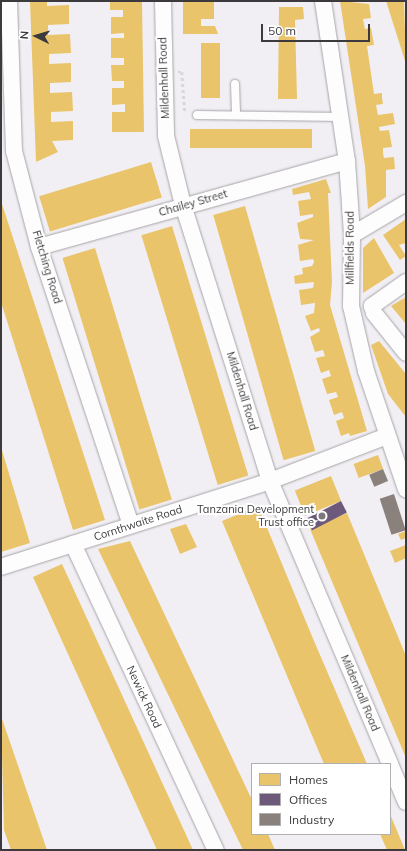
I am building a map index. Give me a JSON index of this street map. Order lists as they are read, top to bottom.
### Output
{
  "streets": {
    "street": [
      "Mildenhall Road",
      "Chailey Street",
      "Millfields Road",
      "Fletching Road",
      "Cornthwaite Road",
      "Newick Road"
    ]
  },
  "crossings": [
    ["Mildenhall Road", "Chailey Street"],
    ["Mildenhall Road", "Cornthwaite Road"],
    ["Chailey Street", "Millfields Road"],
    ["Chailey Street", "Fletching Road"],
    ["Millfields Road", "Cornthwaite Road"],
    ["Fletching Road", "Cornthwaite Road"],
    ["Cornthwaite Road", "Newick Road"]
  ],
  "places": ["Tanzania Development Trust office"],
  "legend": ["Homes", "Offices", "Industry"],
  "scale_bar": "50 m",
  "north": "left"
}
